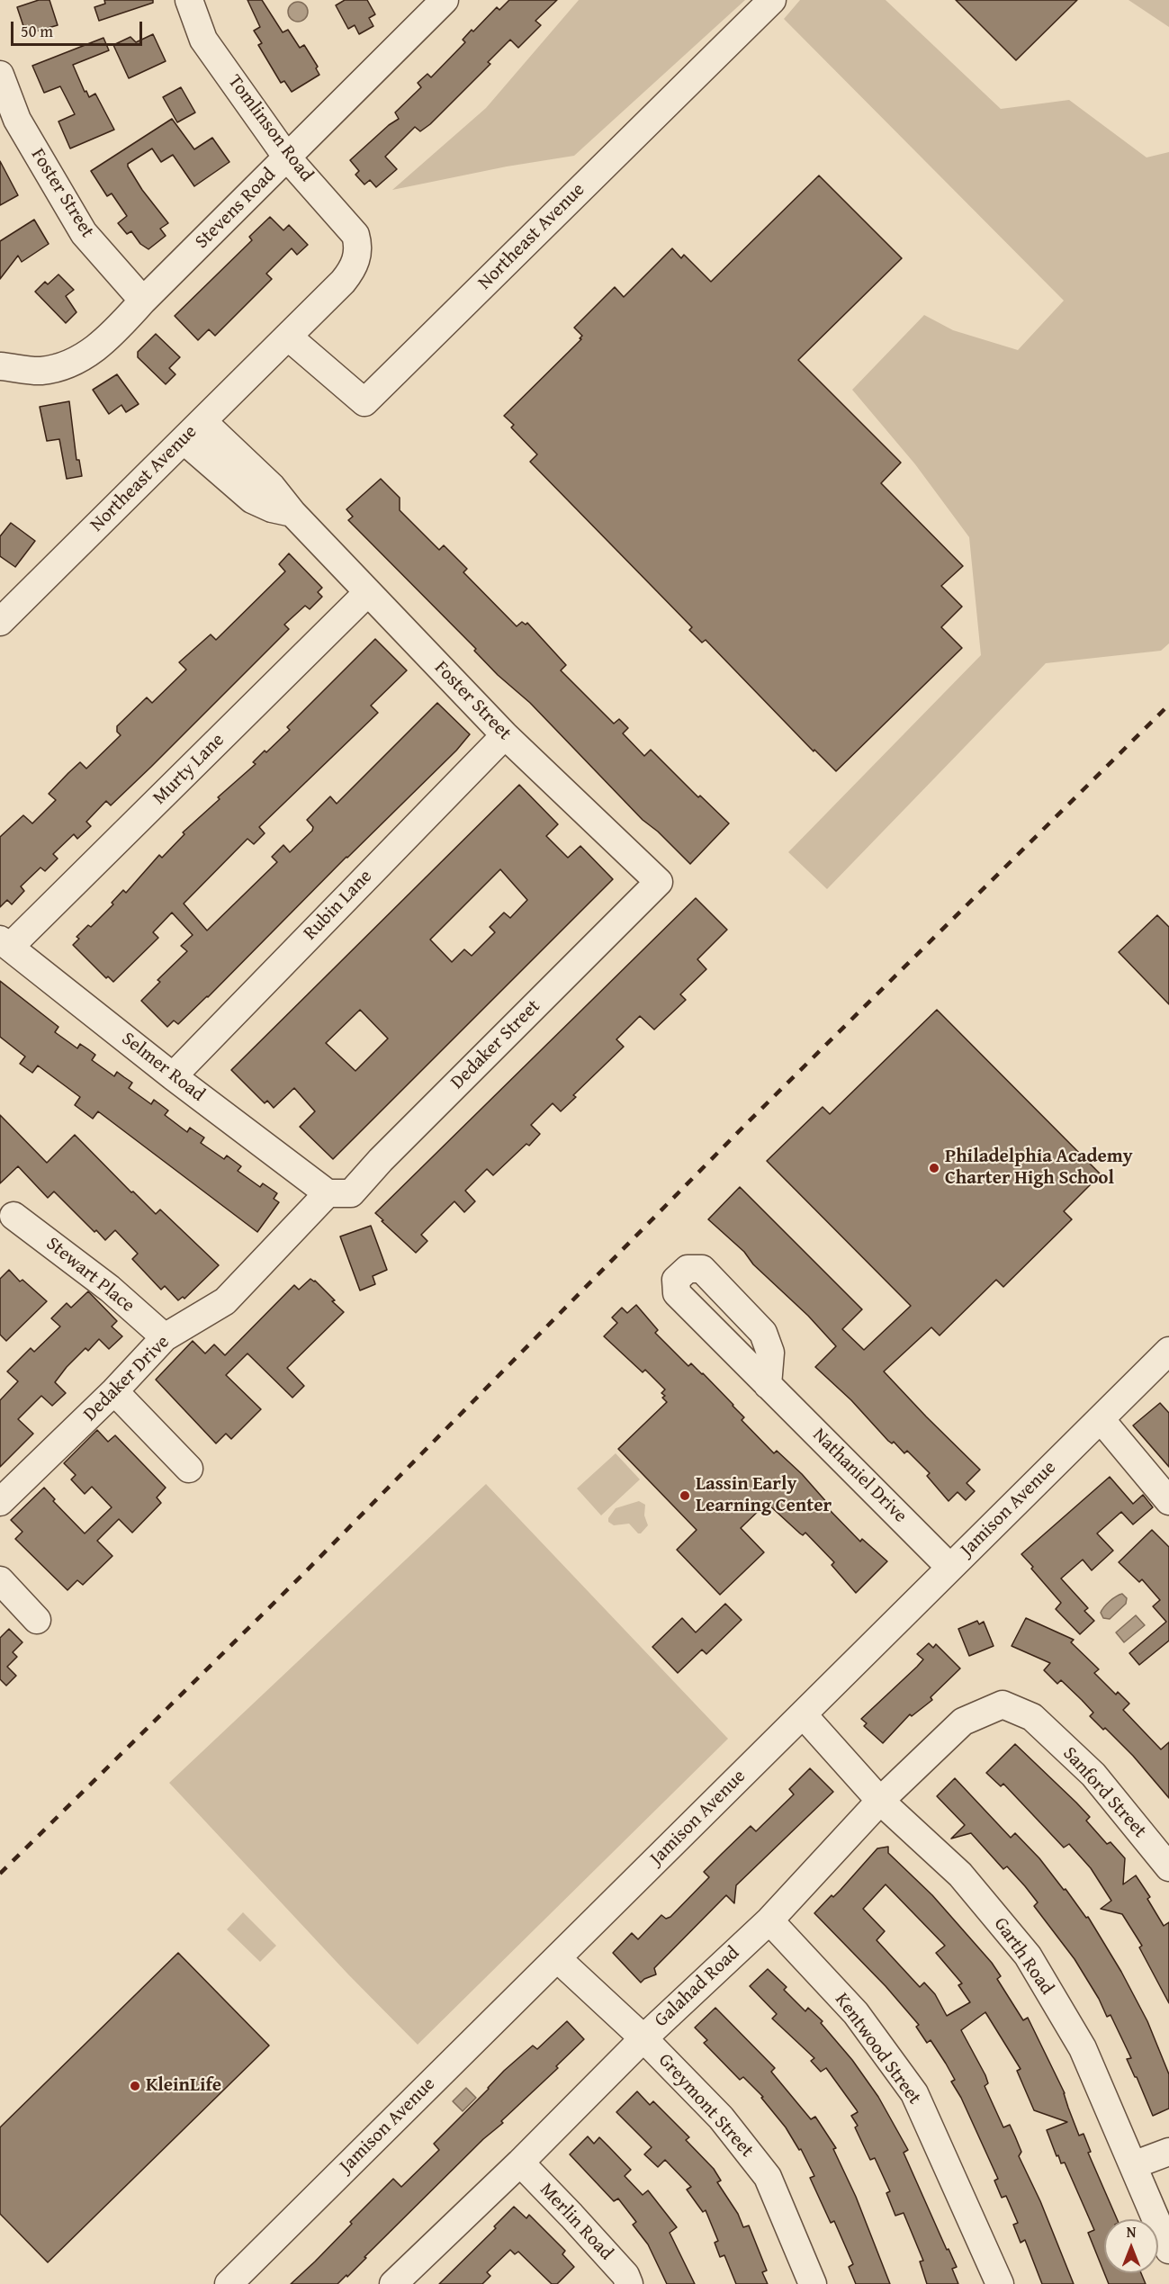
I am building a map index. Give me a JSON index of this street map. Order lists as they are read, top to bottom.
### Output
{
  "streets": {
    "street": [
      "Tomlinson Road",
      "Foster Street",
      "Stevens Road",
      "Northeast Avenue",
      "Murty Lane",
      "Rubin Lane",
      "Dedaker Street",
      "Selmer Road",
      "Stewart Place",
      "Dedaker Drive",
      "Nathaniel Drive",
      "Jamison Avenue",
      "Sanford Street",
      "Garth Road",
      "Galahad Road",
      "Kentwood Street",
      "Greymont Street",
      "Merlin Road"
    ]
  },
  "crossings": [
    ["Tomlinson Road", "Stevens Road"],
    ["Tomlinson Road", "Northeast Avenue"],
    ["Foster Street", "Stevens Road"],
    ["Foster Street", "Northeast Avenue"],
    ["Foster Street", "Murty Lane"],
    ["Foster Street", "Rubin Lane"],
    ["Foster Street", "Dedaker Street"],
    ["Murty Lane", "Selmer Road"],
    ["Rubin Lane", "Selmer Road"],
    ["Dedaker Street", "Selmer Road"],
    ["Dedaker Street", "Dedaker Drive"],
    ["Selmer Road", "Dedaker Drive"],
    ["Stewart Place", "Dedaker Drive"],
    ["Nathaniel Drive", "Jamison Avenue"],
    ["Jamison Avenue", "Garth Road"],
    ["Jamison Avenue", "Greymont Street"],
    ["Sanford Street", "Galahad Road"],
    ["Garth Road", "Galahad Road"],
    ["Galahad Road", "Kentwood Street"],
    ["Galahad Road", "Greymont Street"],
    ["Galahad Road", "Merlin Road"]
  ],
  "places": ["Philadelphia Academy Charter High School", "Lassin Early Learning Center", "KleinLife"],
  "scale_bar": "50 m",
  "north": "top"
}
